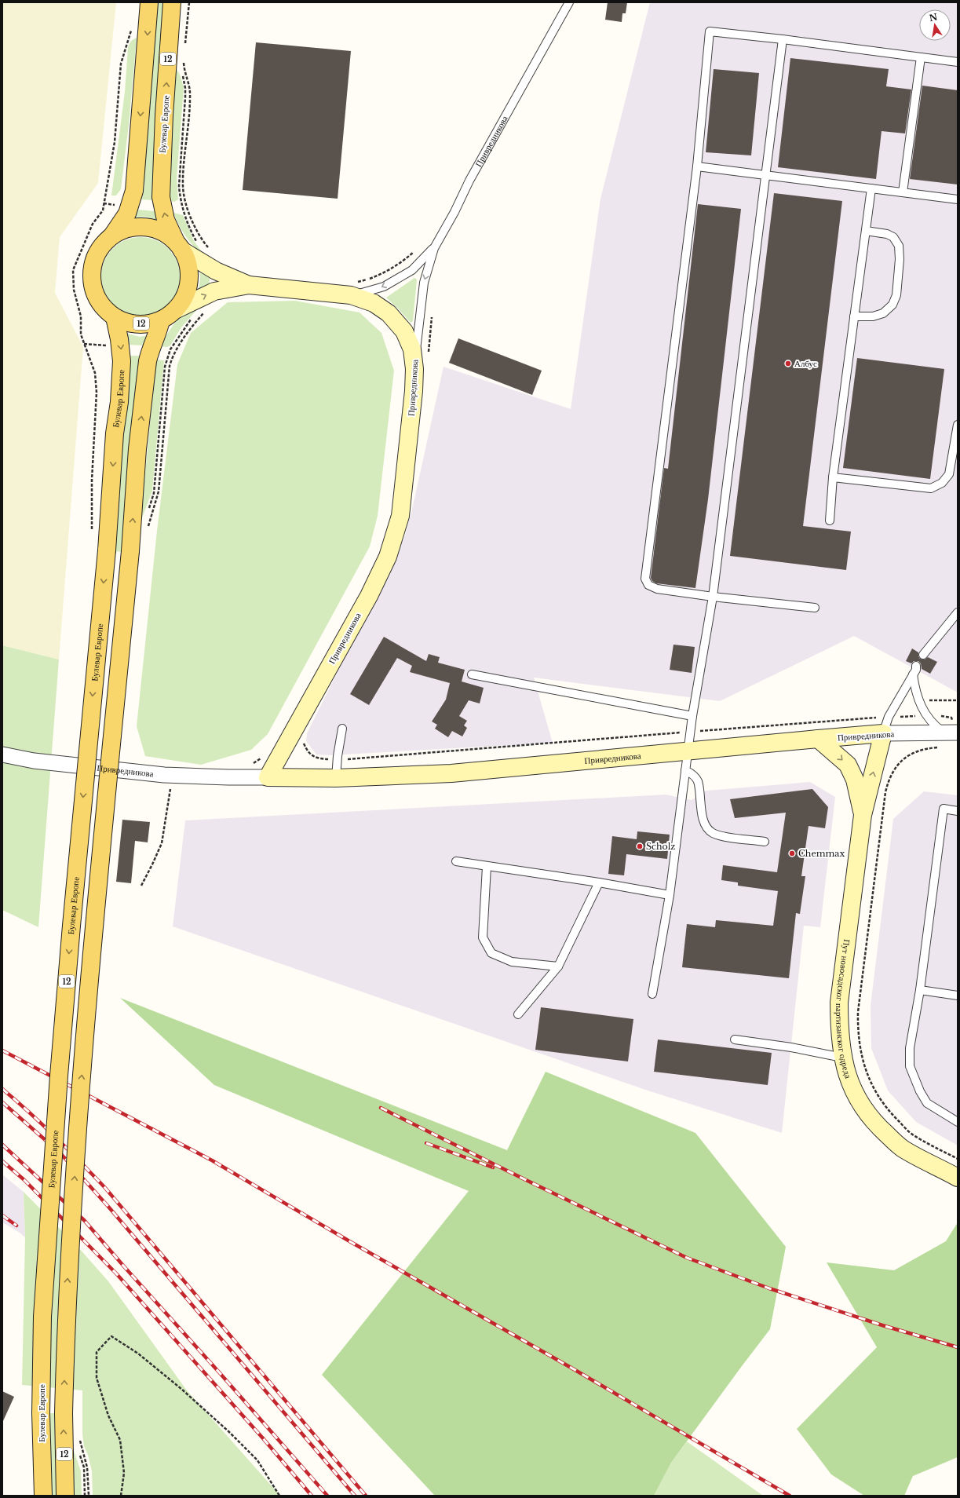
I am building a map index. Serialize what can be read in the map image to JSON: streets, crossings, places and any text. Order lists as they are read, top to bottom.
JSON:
{
  "streets": {
    "main road": ["12", "Булевар Европе"],
    "street": ["Привредникова", "Пут новосадског партизанског одреда"]
  },
  "crossings": [
    ["12", "Булевар Европе"],
    ["Привредникова", "Пут новосадског партизанског одреда"]
  ],
  "places": ["Албус", "Scholz", "Chemmax"],
  "north": "top"
}
